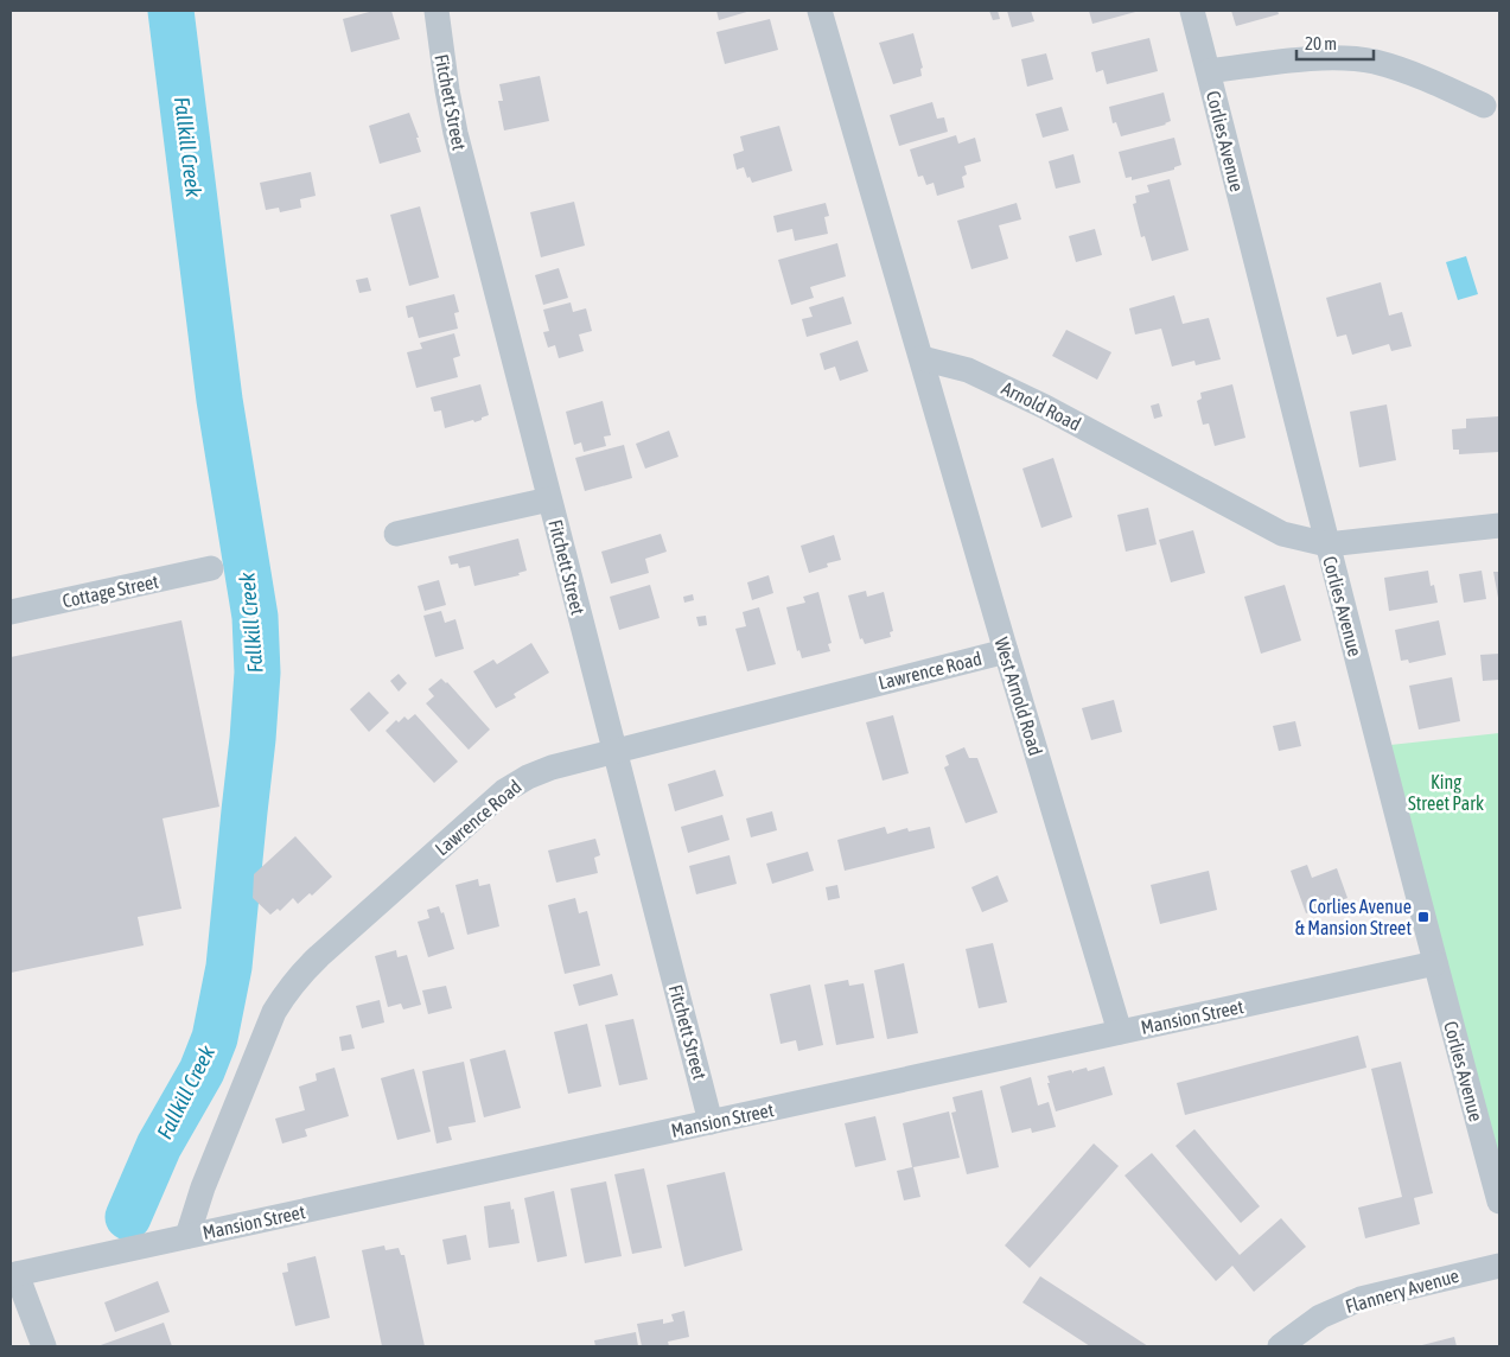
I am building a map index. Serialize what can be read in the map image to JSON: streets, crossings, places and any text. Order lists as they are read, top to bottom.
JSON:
{
  "streets": {
    "street": [
      "Fitchett Street",
      "Corlies Avenue",
      "Arnold Road",
      "Cottage Street",
      "Lawrence Road",
      "West Arnold Road",
      "Mansion Street",
      "Flannery Avenue"
    ]
  },
  "crossings": [
    ["Fitchett Street", "Lawrence Road"],
    ["Fitchett Street", "Mansion Street"],
    ["Corlies Avenue", "Arnold Road"],
    ["Corlies Avenue", "Mansion Street"],
    ["Arnold Road", "West Arnold Road"],
    ["Lawrence Road", "West Arnold Road"],
    ["Lawrence Road", "Mansion Street"],
    ["West Arnold Road", "Mansion Street"]
  ],
  "water": ["Fallkill Creek"],
  "parks": ["King Street Park"],
  "places": {
    "transit": ["Corlies Avenue & Mansion Street"]
  },
  "scale_bar": "20 m"
}
